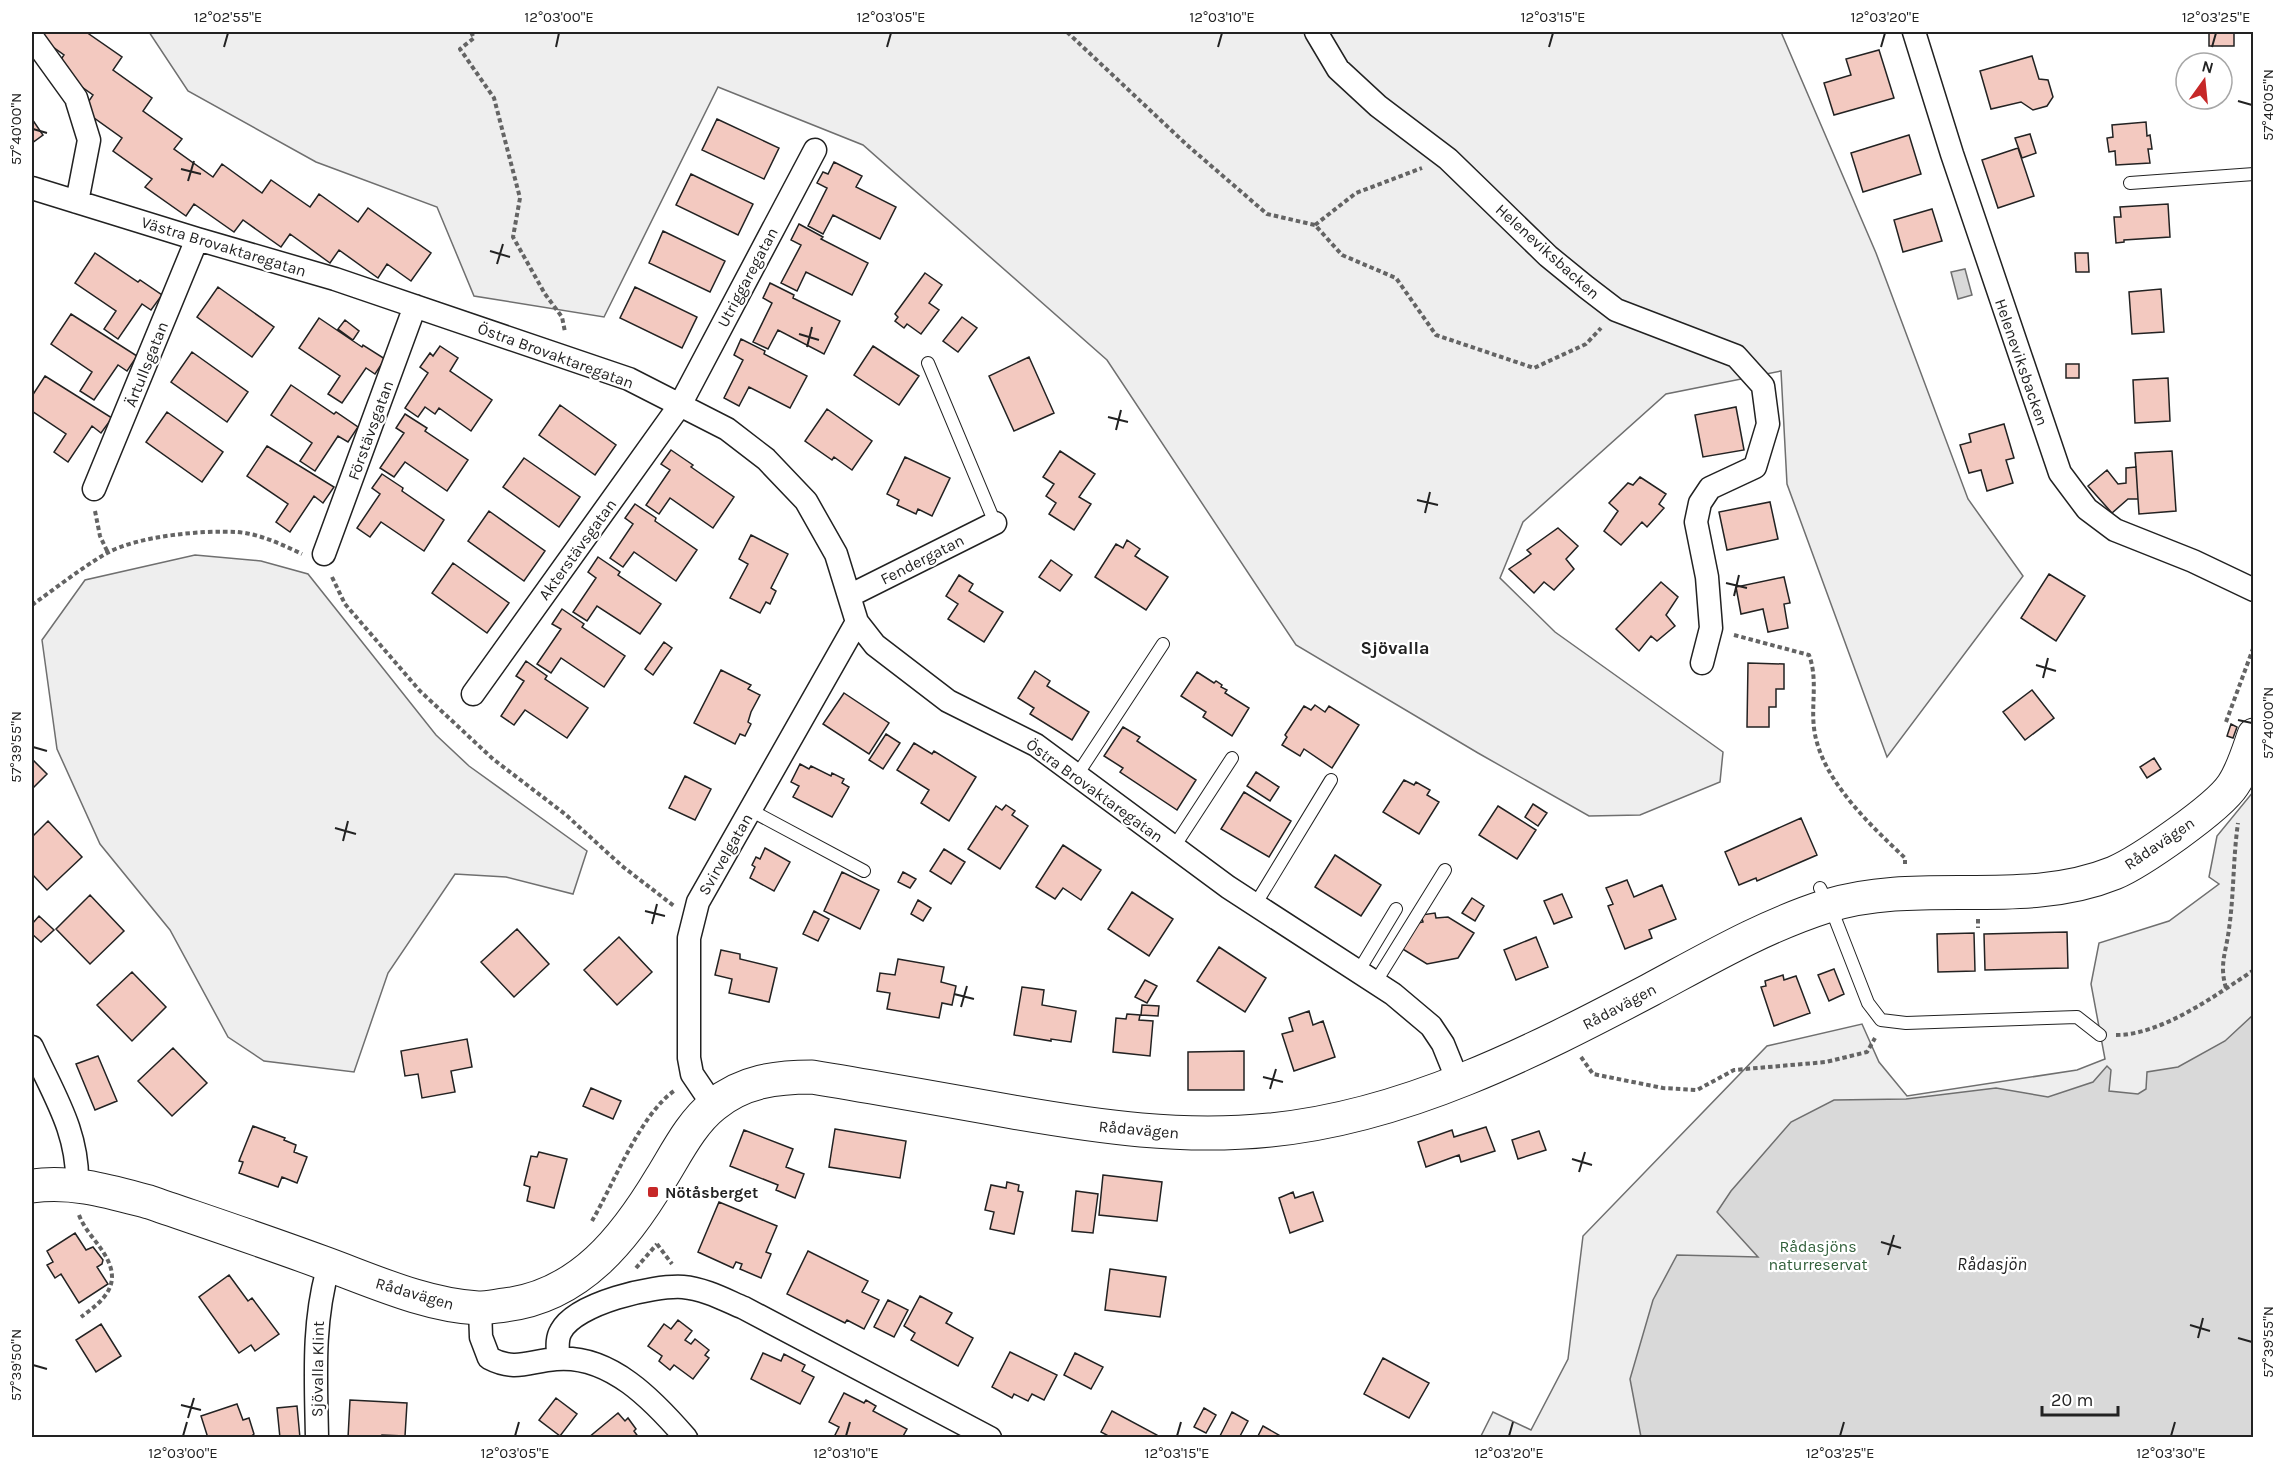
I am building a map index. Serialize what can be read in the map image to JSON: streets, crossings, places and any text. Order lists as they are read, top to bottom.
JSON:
{
  "streets": {
    "street": [
      "Västra Brovaktaregatan",
      "Heleneviksbacken",
      "Utriggaregatan",
      "Östra Brovaktaregatan",
      "Ärtullsgatan",
      "Förstävsgatan",
      "Akterstävsgatan",
      "Fendergatan",
      "Rådavägen",
      "Svirvelgatan",
      "Sjövalla Klint"
    ]
  },
  "crossings": [
    ["Västra Brovaktaregatan", "Östra Brovaktaregatan"],
    ["Västra Brovaktaregatan", "Ärtullsgatan"],
    ["Västra Brovaktaregatan", "Förstävsgatan"],
    ["Utriggaregatan", "Östra Brovaktaregatan"],
    ["Utriggaregatan", "Akterstävsgatan"],
    ["Östra Brovaktaregatan", "Förstävsgatan"],
    ["Östra Brovaktaregatan", "Akterstävsgatan"],
    ["Östra Brovaktaregatan", "Fendergatan"],
    ["Östra Brovaktaregatan", "Rådavägen"],
    ["Östra Brovaktaregatan", "Svirvelgatan"],
    ["Rådavägen", "Svirvelgatan"],
    ["Rådavägen", "Sjövalla Klint"]
  ],
  "districts": ["Sjövalla"],
  "water": ["Rådasjön"],
  "parks": ["Rådasjöns naturreservat"],
  "places": {
    "transit": ["Nötåsberget"]
  },
  "scale_bar": "20 m",
  "north": "top",
  "coordinates": [
    "12°02'55\"E",
    "12°03'00\"E",
    "12°03'05\"E",
    "12°03'10\"E",
    "12°03'15\"E",
    "12°03'20\"E",
    "12°03'25\"E",
    "57°40'05\"N",
    "57°40'00\"N",
    "57°39'55\"N",
    "57°39'50\"N",
    "12°03'30\"E"
  ]
}
